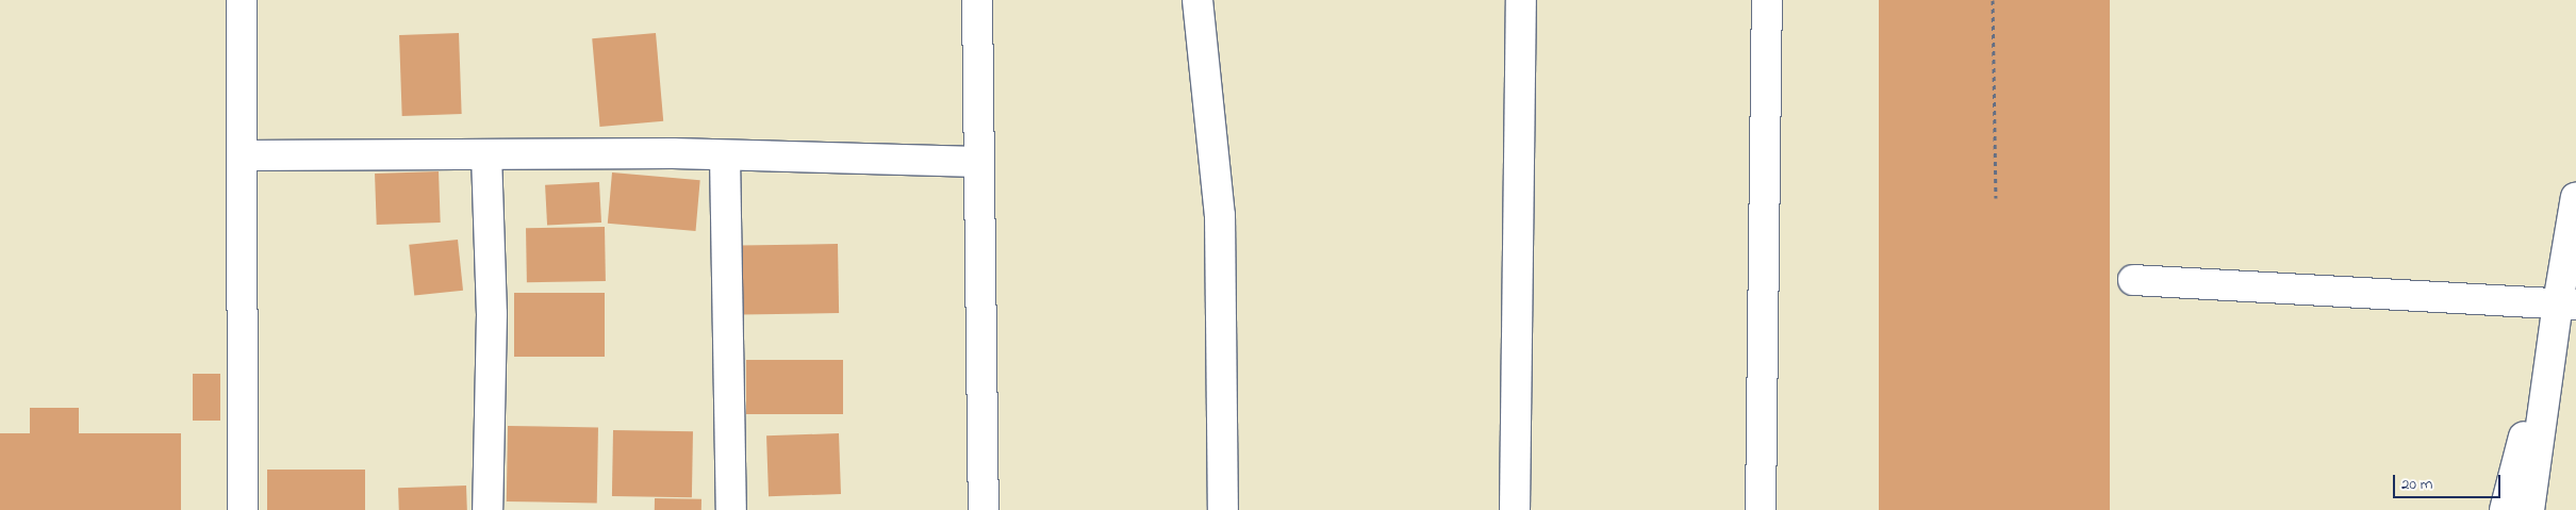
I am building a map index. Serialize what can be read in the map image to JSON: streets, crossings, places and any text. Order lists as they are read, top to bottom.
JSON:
{
  "scale_bar": "20 m"
}
